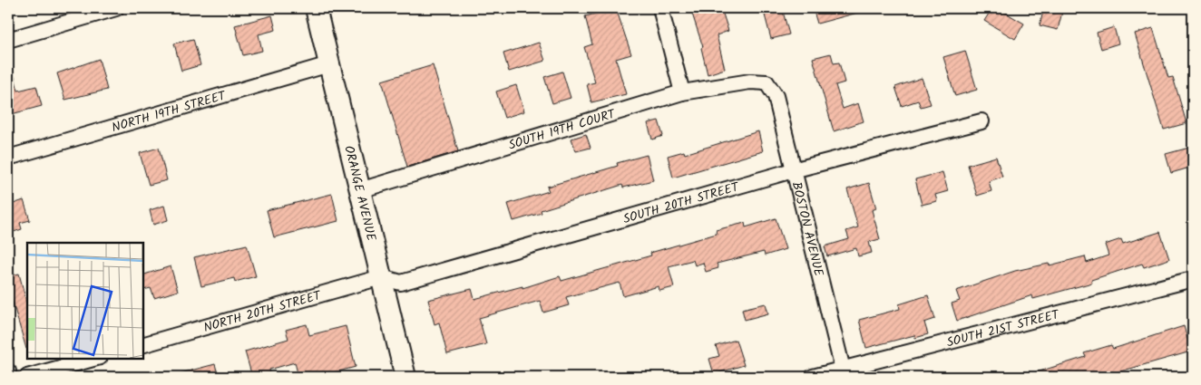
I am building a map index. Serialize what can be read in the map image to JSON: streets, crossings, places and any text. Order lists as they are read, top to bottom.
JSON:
{
  "streets": {
    "main road": ["ORANGE AVENUE"],
    "street": [
      "NORTH 19TH STREET",
      "SOUTH 19TH COURT",
      "SOUTH 20TH STREET",
      "BOSTON AVENUE",
      "NORTH 20TH STREET",
      "SOUTH 21ST STREET"
    ]
  },
  "crossings": [
    ["NORTH 19TH STREET", "ORANGE AVENUE"],
    ["SOUTH 19TH COURT", "ORANGE AVENUE"],
    ["SOUTH 19TH COURT", "BOSTON AVENUE"],
    ["ORANGE AVENUE", "SOUTH 20TH STREET"],
    ["ORANGE AVENUE", "NORTH 20TH STREET"],
    ["SOUTH 20TH STREET", "BOSTON AVENUE"],
    ["SOUTH 20TH STREET", "NORTH 20TH STREET"],
    ["BOSTON AVENUE", "SOUTH 21ST STREET"]
  ]
}
